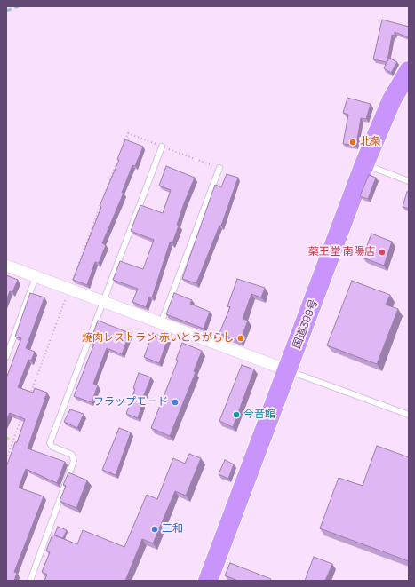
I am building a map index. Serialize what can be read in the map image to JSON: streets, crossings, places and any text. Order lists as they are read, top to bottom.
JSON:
{
  "streets": {
    "highway": ["国道399号"]
  },
  "places": [
    "北条",
    "薬王堂 南陽店",
    "焼肉レストラン 赤いとうがらし",
    "フラップモード",
    "今昔館",
    "三和"
  ]
}
